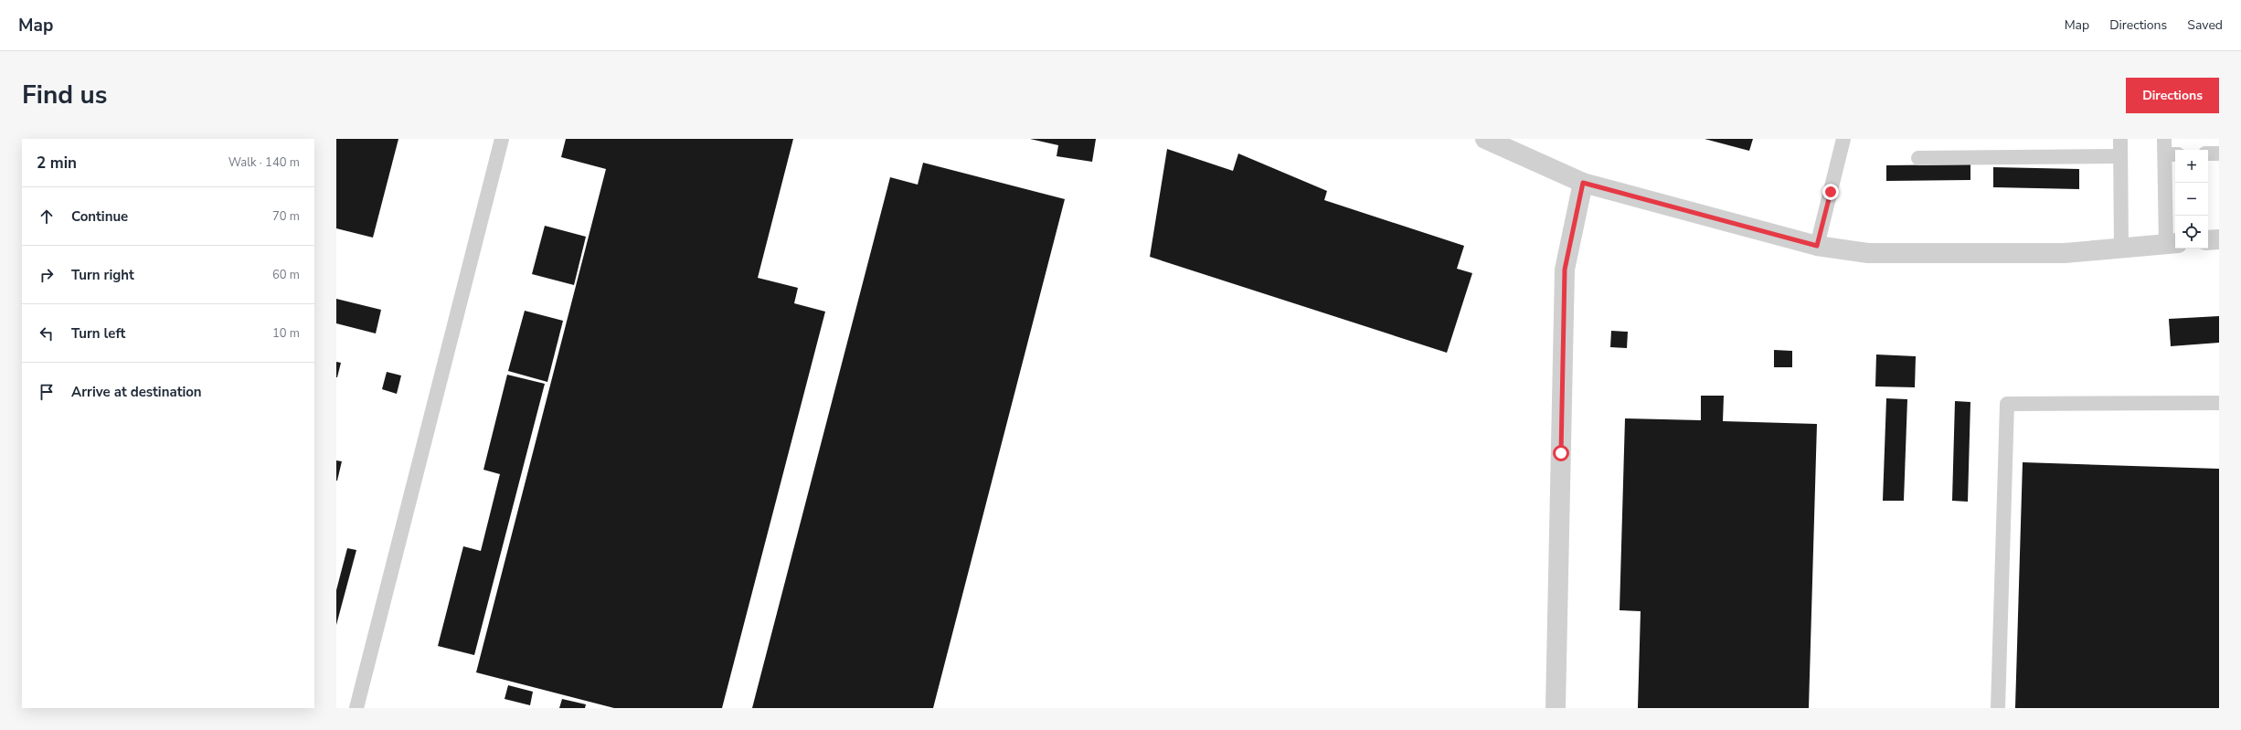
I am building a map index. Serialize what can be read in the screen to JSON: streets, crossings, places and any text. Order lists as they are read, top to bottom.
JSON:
{
  "page": {
    "header": "Map",
    "nav": ["Map", "Directions", "Saved"],
    "title": "Find us",
    "buttons": "Directions",
    "heading": ["2 min", "Walk · 140 m"],
    "map_buttons": ["+", "−"],
    "list": [
      ["Continue", "70 m"],
      ["Turn right", "60 m"],
      ["Turn left", "10 m"],
      "Arrive at destination"
    ]
  }
}
